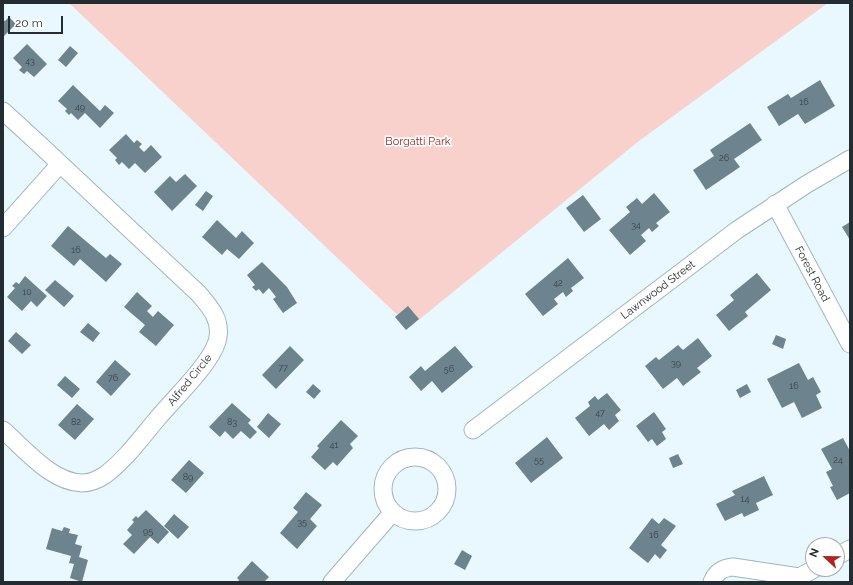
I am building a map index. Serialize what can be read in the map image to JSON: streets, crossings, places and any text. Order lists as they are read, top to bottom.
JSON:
{
  "streets": {
    "street": ["Forest Road", "Lawnwood Street", "Alfred Circle"]
  },
  "crossings": [
    ["Forest Road", "Lawnwood Street"]
  ],
  "parks": ["Borgatti Park"],
  "house_numbers": [
    "43",
    "16",
    "49",
    "26",
    "34",
    "16",
    "42",
    "10",
    "39",
    "77",
    "56",
    "76",
    "16",
    "47",
    "82",
    "83",
    "41",
    "55",
    "24",
    "89",
    "14",
    "35",
    "95",
    "16"
  ],
  "scale_bar": "20 m",
  "north": "left"
}
